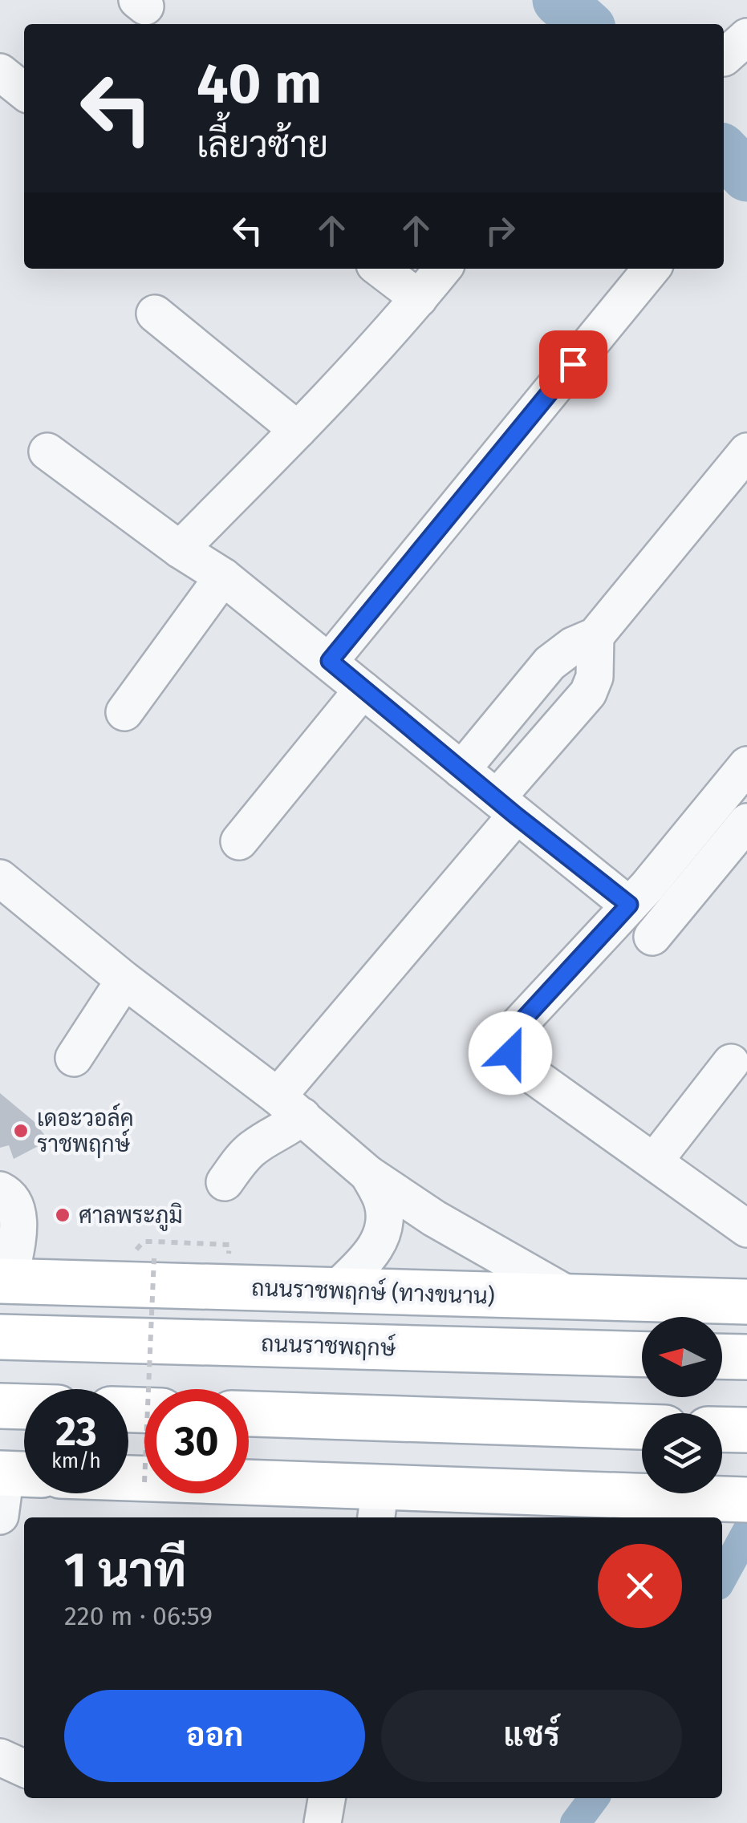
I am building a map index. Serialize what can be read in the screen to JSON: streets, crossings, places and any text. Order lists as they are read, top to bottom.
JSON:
{
  "streets": {
    "main road": ["ถนนราชพฤกษ์ (ทางขนาน)", "ถนนราชพฤกษ์"]
  },
  "places": ["เดอะวอล์ค ราชพฤกษ์", "ศาลพระภูมิ"],
  "north": "left",
  "page": {
    "turn": ["40 m", "เลี้ยวซ้าย"],
    "speed": "23 km/h",
    "limit": "30",
    "heading": ["1 นาที", "220 m · 06:59"],
    "buttons": ["ออก", "แชร์"]
  }
}
